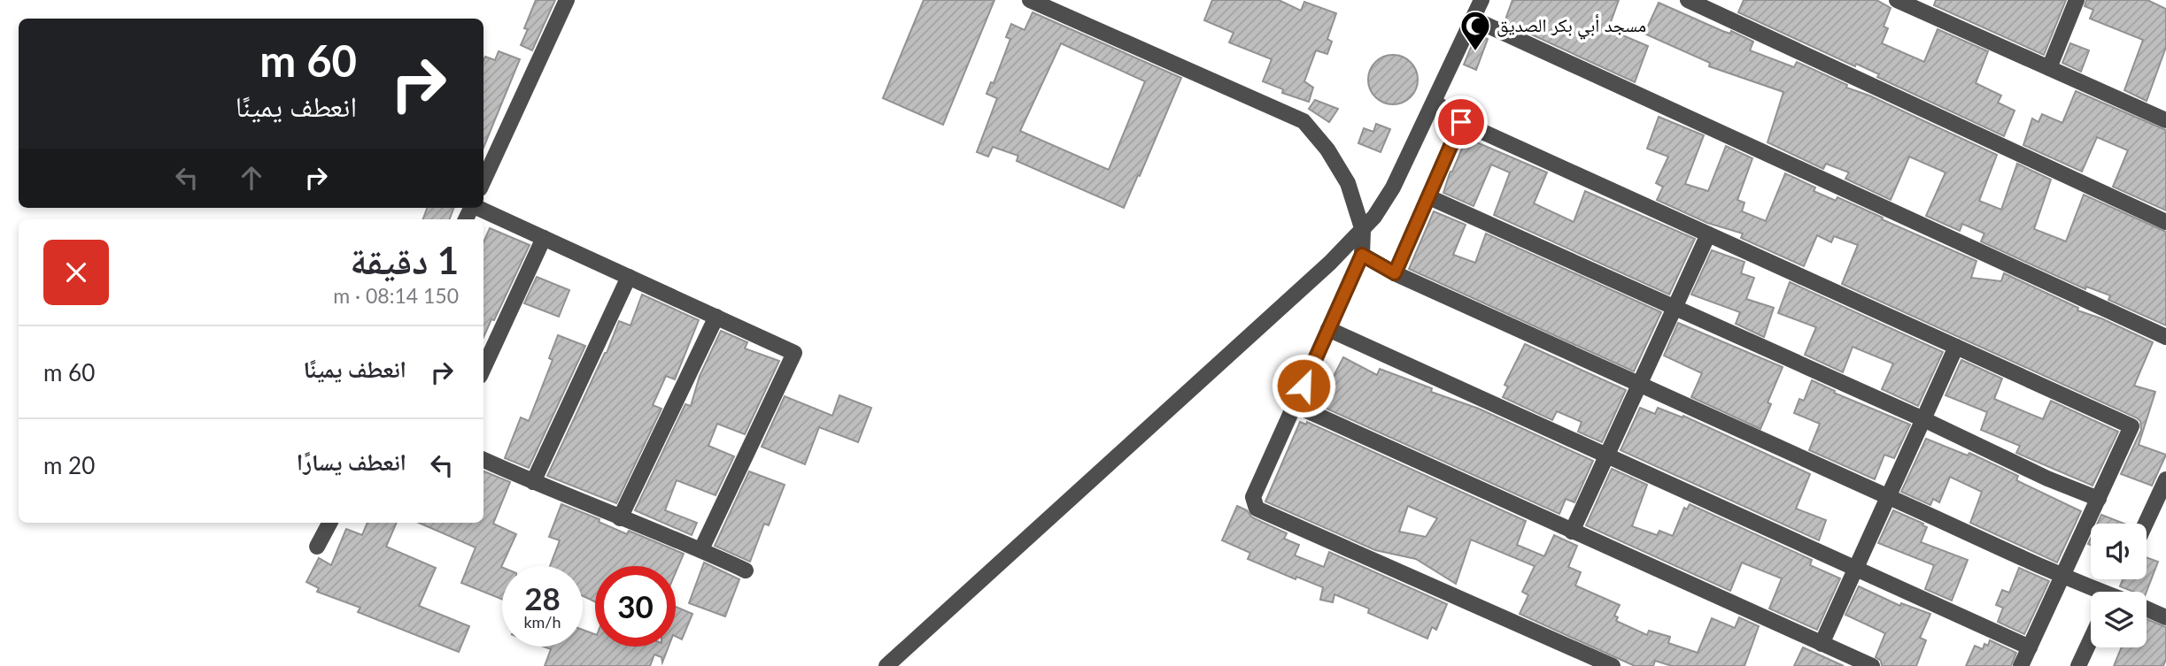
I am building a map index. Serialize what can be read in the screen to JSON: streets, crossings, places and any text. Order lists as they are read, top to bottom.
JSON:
{
  "places": {
    "mosque": ["مسجد أبي بكر الصديق"]
  },
  "page": {
    "turn": ["60 m", "انعطف يمينًا"],
    "heading": ["1 دقيقة", "150 m · 08:14"],
    "list": [
      {
        "name": "انعطف يمينًا",
        "value": "60 m"
      },
      {
        "name": "انعطف يسارًا",
        "value": "20 m"
      }
    ],
    "speed": "28 km/h",
    "limit": "30"
  }
}
